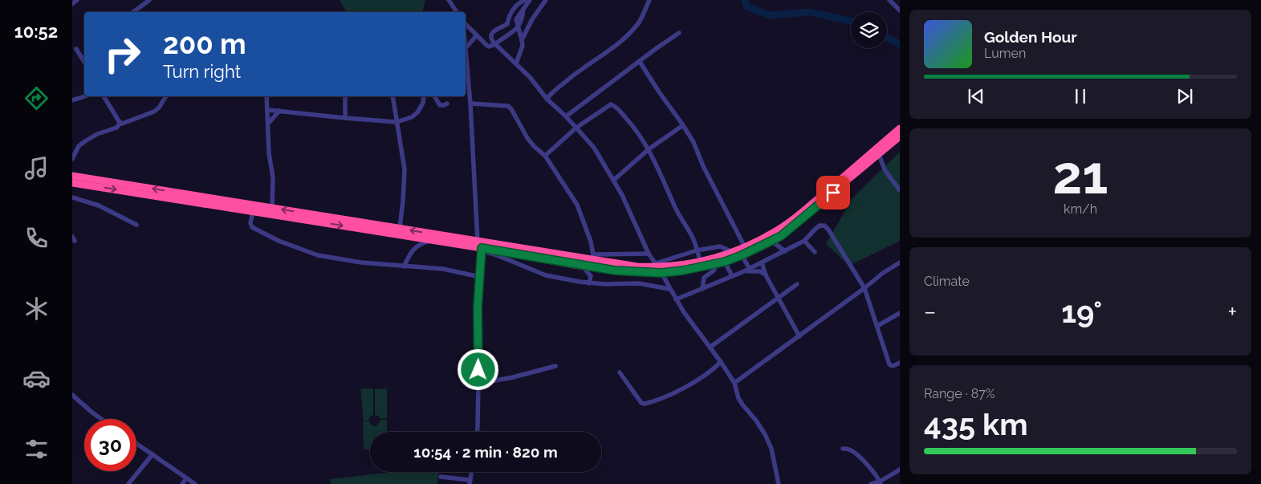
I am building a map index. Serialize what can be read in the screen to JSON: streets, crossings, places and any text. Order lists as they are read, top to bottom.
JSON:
{
  "page": {
    "tabs": "10:52",
    "turn": ["200 m", "Turn right"],
    "song": ["Golden Hour", "Lumen"],
    "tile": [
      ["21", "km/h"],
      "Climate",
      ["Range · 87%", "435 km"]
    ],
    "heat": ["−", "19°", "+"],
    "limit": "30",
    "trip": "10:54 · 2 min · 820 m"
  }
}
